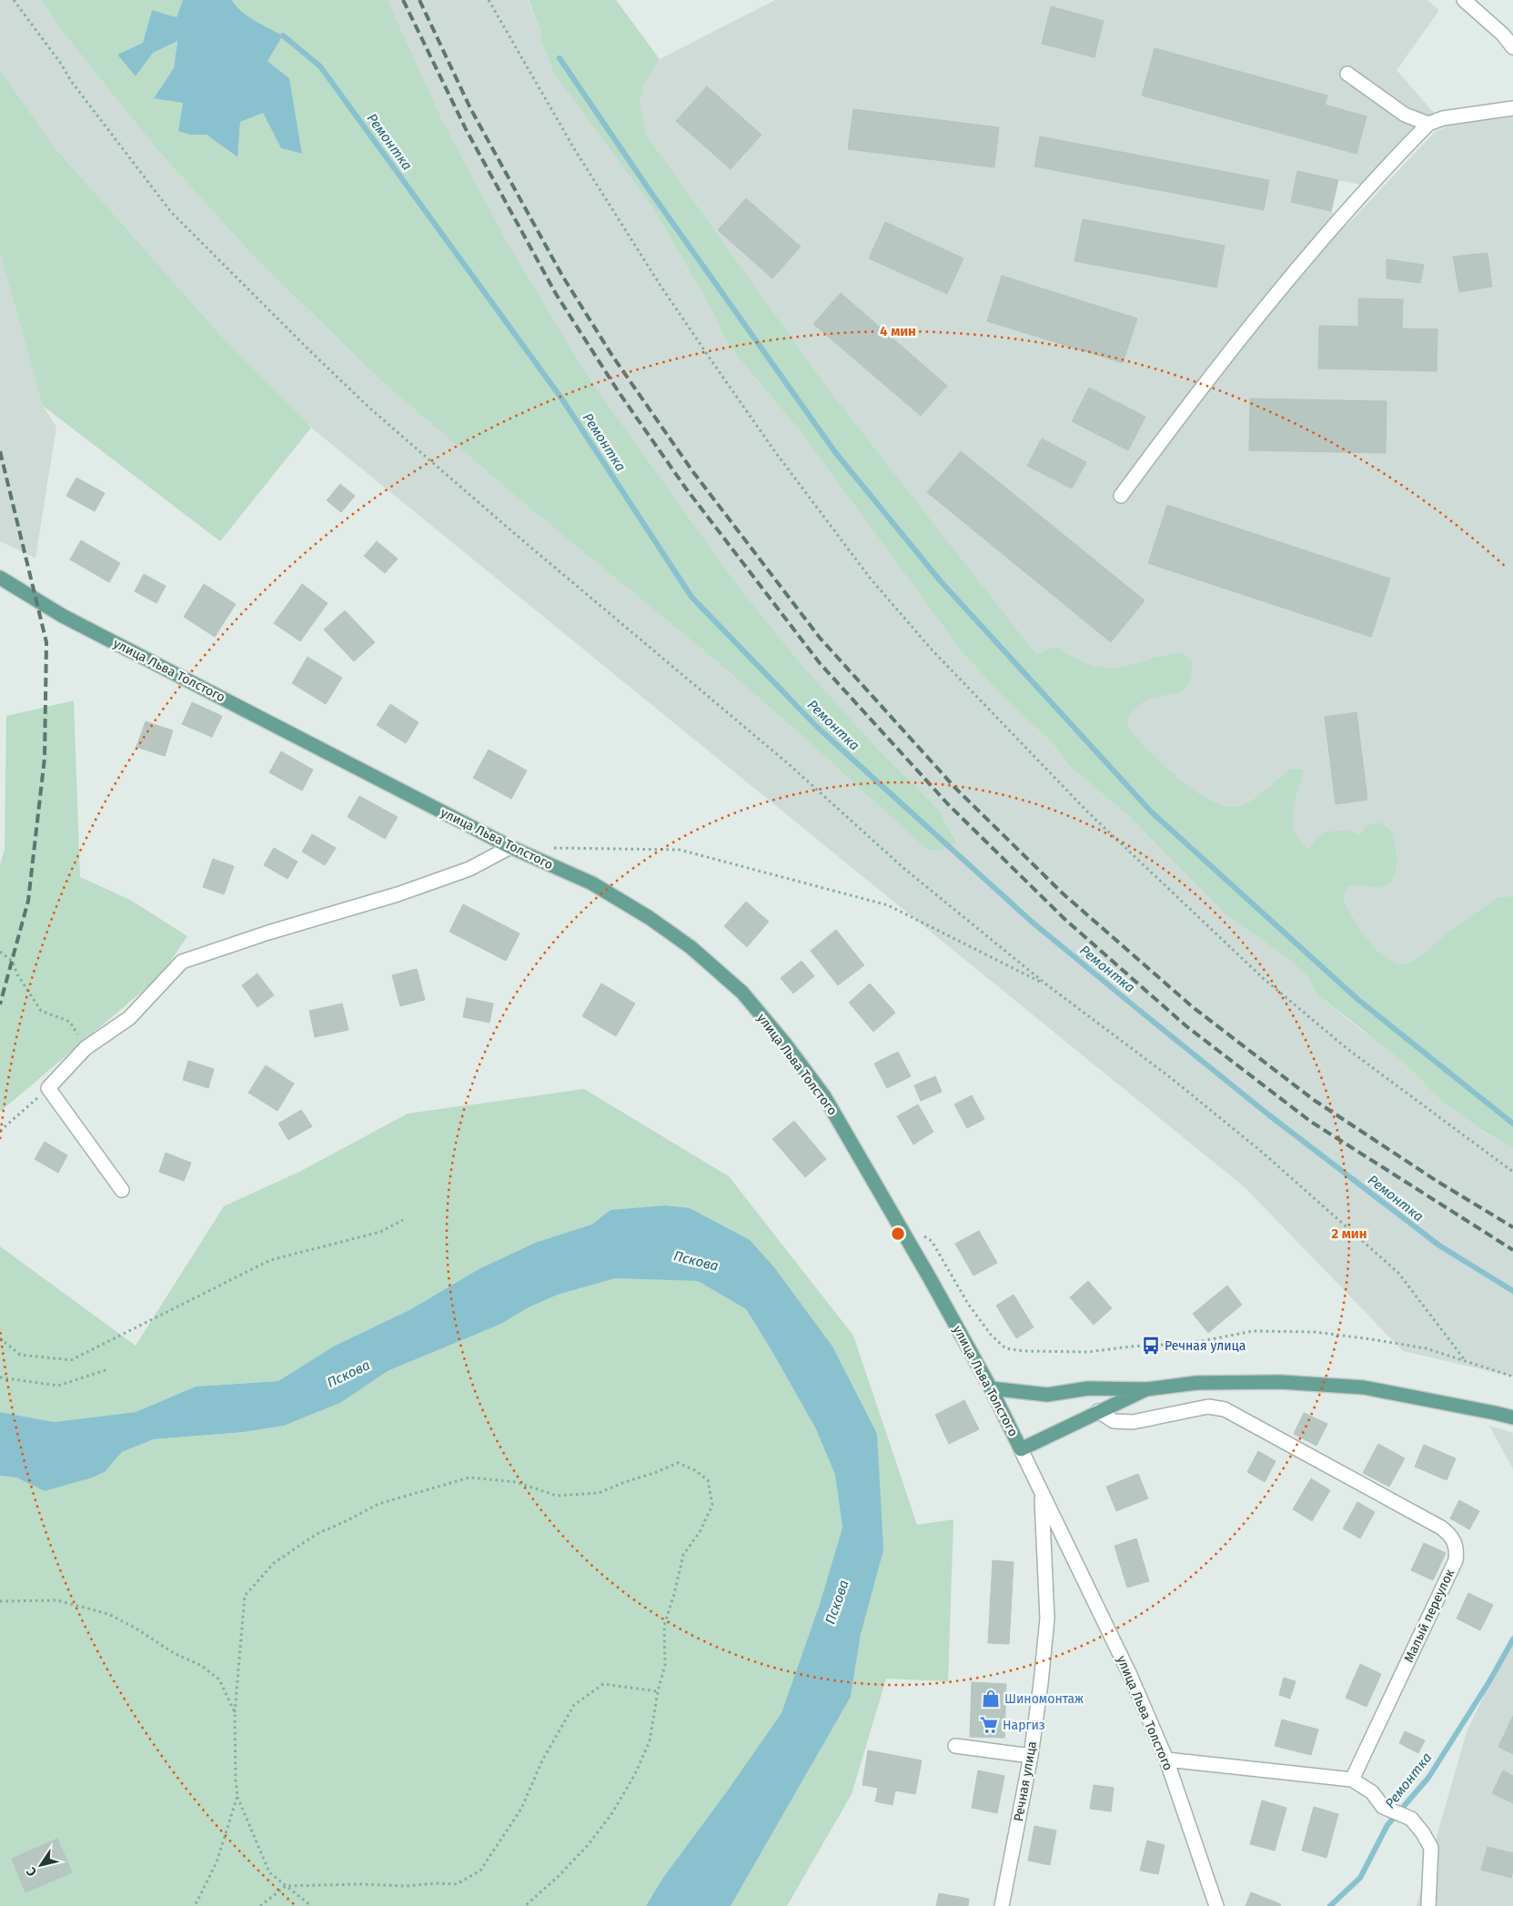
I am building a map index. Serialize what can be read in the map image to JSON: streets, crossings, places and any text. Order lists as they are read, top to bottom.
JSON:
{
  "streets": {
    "main road": ["улица Льва Толстого"],
    "street": ["Малый переулок", "Речная улица"]
  },
  "crossings": [
    ["улица Льва Толстого", "Речная улица"]
  ],
  "water": ["Ремонтка", "Пскова"],
  "places": {
    "bus stop": ["Речная улица"],
    "shop": ["Шиномонтаж"],
    "supermarket": ["Наргиз"]
  },
  "north": "bottom left",
  "rings": ["4 мин", "2 мин"]
}
